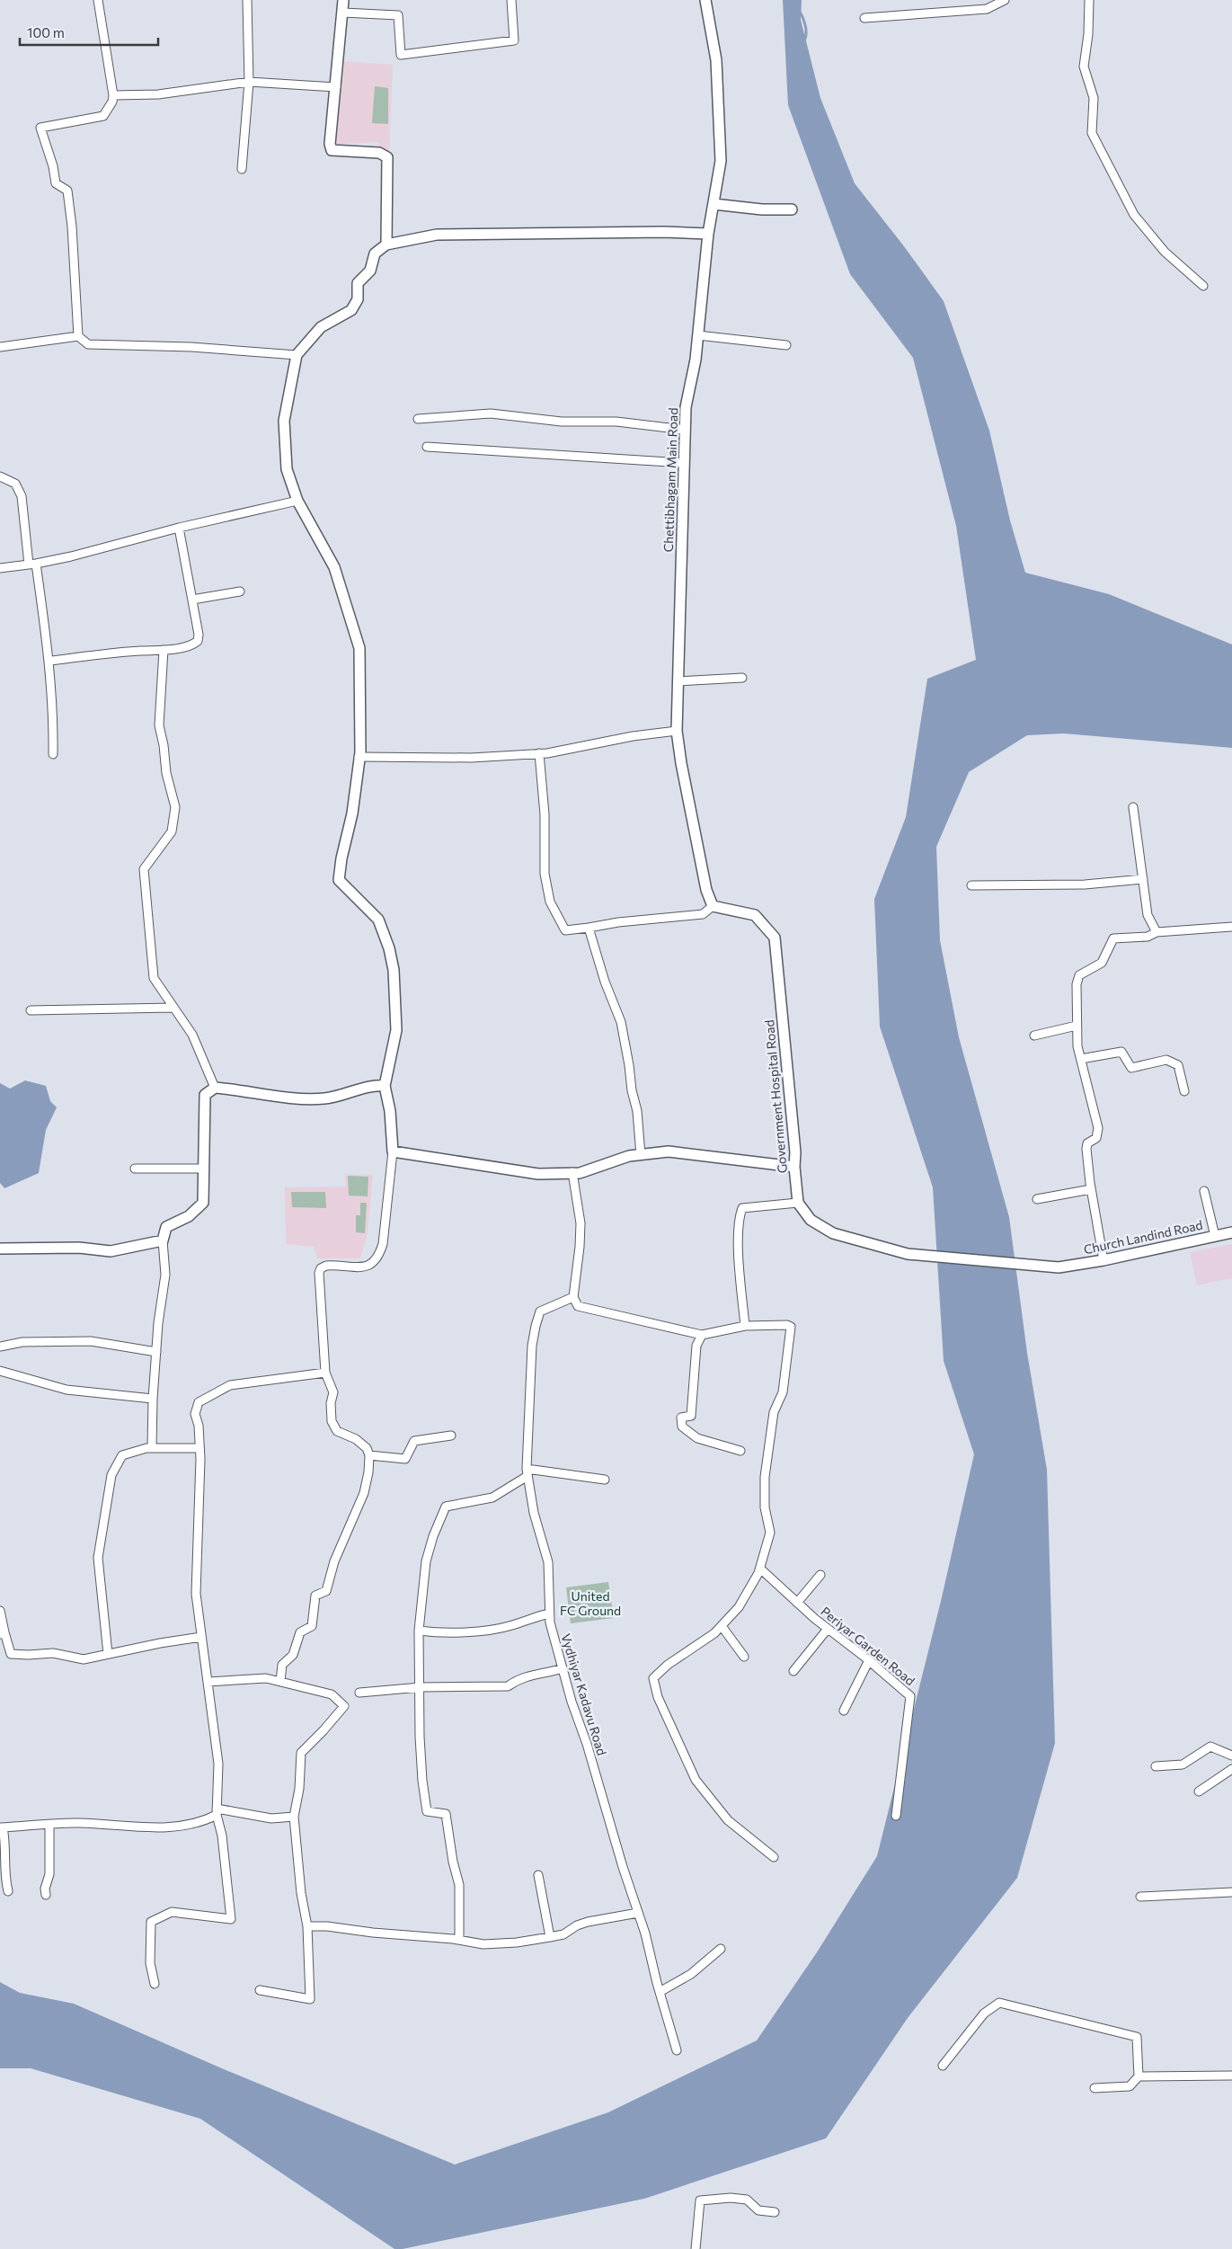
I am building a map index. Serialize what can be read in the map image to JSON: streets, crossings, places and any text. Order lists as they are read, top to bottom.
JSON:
{
  "streets": {
    "street": [
      "Chettibhagam Main Road",
      "Government Hospital Road",
      "Church Landind Road",
      "Periyar Garden Road",
      "Vydhiyar Kadavu Road"
    ]
  },
  "crossings": [
    ["Chettibhagam Main Road", "Government Hospital Road"],
    ["Government Hospital Road", "Church Landind Road"]
  ],
  "parks": ["United FC Ground"],
  "scale_bar": "100 m"
}
